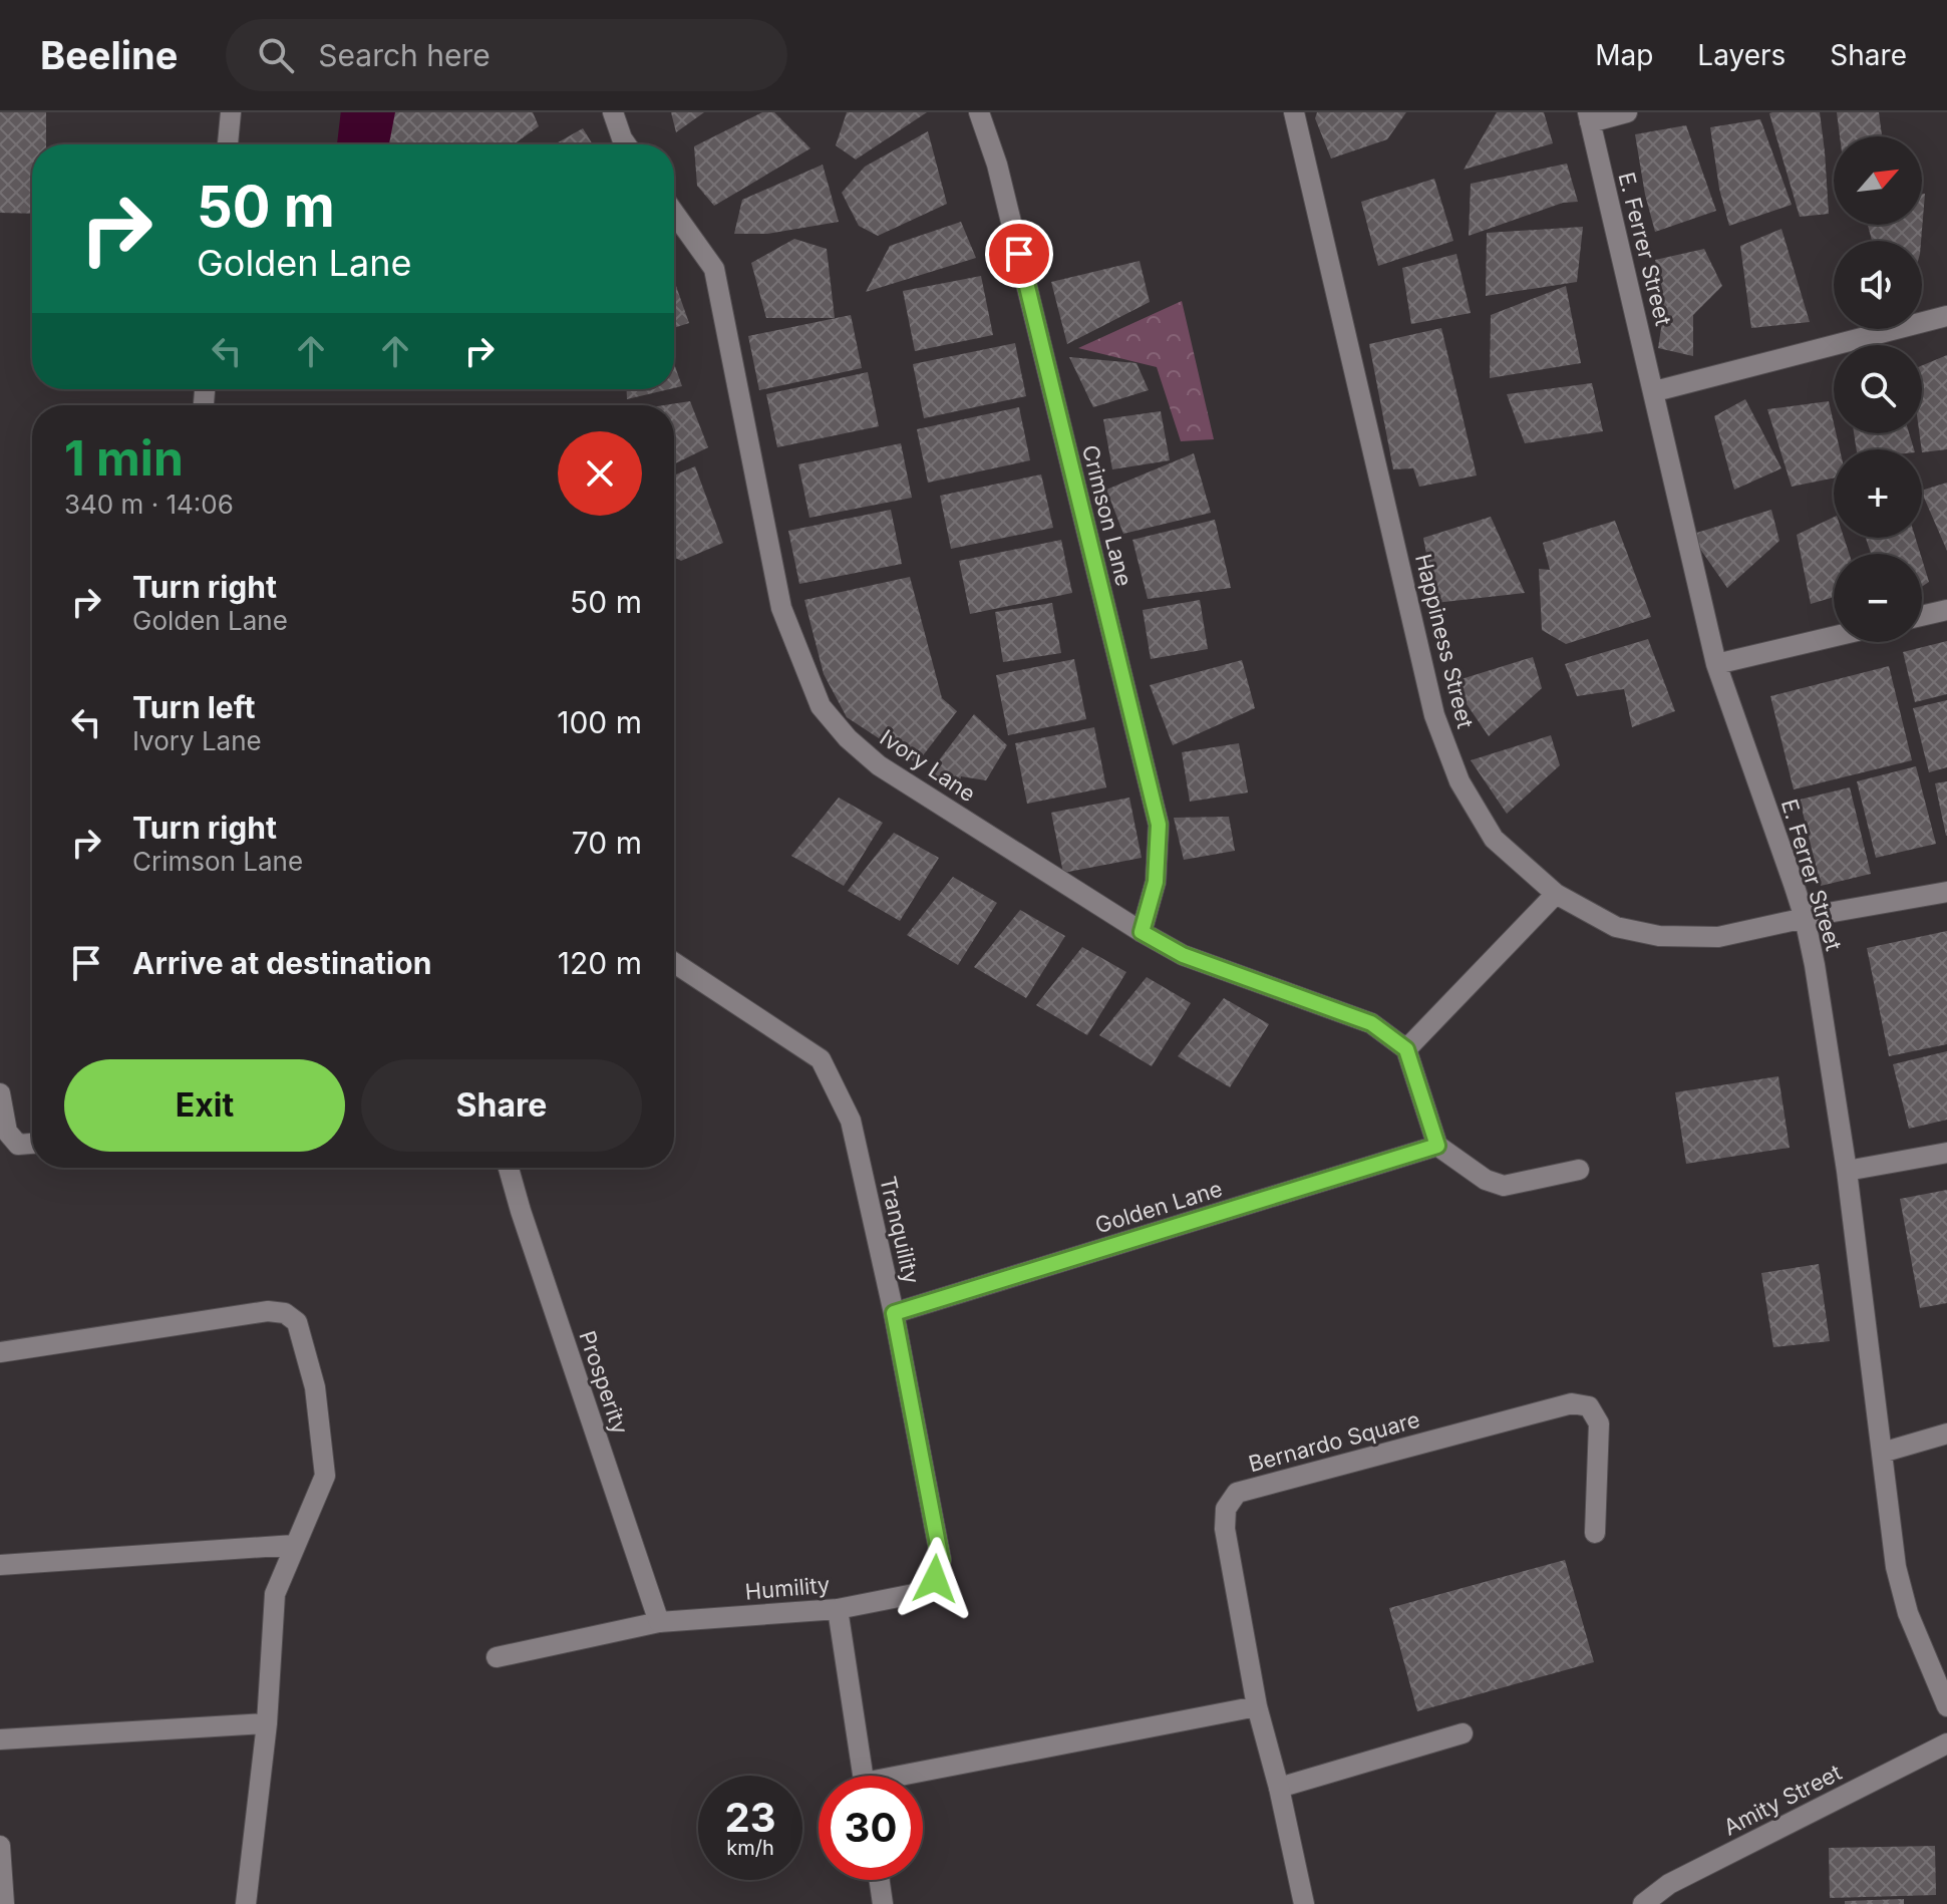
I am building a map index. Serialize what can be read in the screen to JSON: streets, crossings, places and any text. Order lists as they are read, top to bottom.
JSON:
{
  "streets": {
    "street": [
      "E. Ferrer Street",
      "Crimson Lane",
      "Happiness Street",
      "Ivory Lane",
      "Golden Lane",
      "Tranquility",
      "Prosperity",
      "Bernardo Square",
      "Humility",
      "Amity Street"
    ]
  },
  "crossings": [
    ["E. Ferrer Street", "Happiness Street"],
    ["Crimson Lane", "Ivory Lane"],
    ["Golden Lane", "Tranquility"],
    ["Tranquility", "Humility"],
    ["Prosperity", "Humility"]
  ],
  "north": "top right",
  "page": {
    "header": "Beeline",
    "search": "Search here",
    "nav": ["Map", "Layers", "Share"],
    "map_buttons": ["+", "−"],
    "turn": ["50 m", "Golden Lane"],
    "heading": ["1 min", "340 m · 14:06"],
    "list": [
      {
        "name": "Turn right",
        "note": "Golden Lane",
        "value": "50 m"
      },
      {
        "name": "Turn left",
        "note": "Ivory Lane",
        "value": "100 m"
      },
      {
        "name": "Turn right",
        "note": "Crimson Lane",
        "value": "70 m"
      },
      {
        "name": "Arrive at destination",
        "value": "120 m"
      }
    ],
    "buttons": ["Exit", "Share"],
    "speed": "23 km/h",
    "limit": "30"
  }
}
